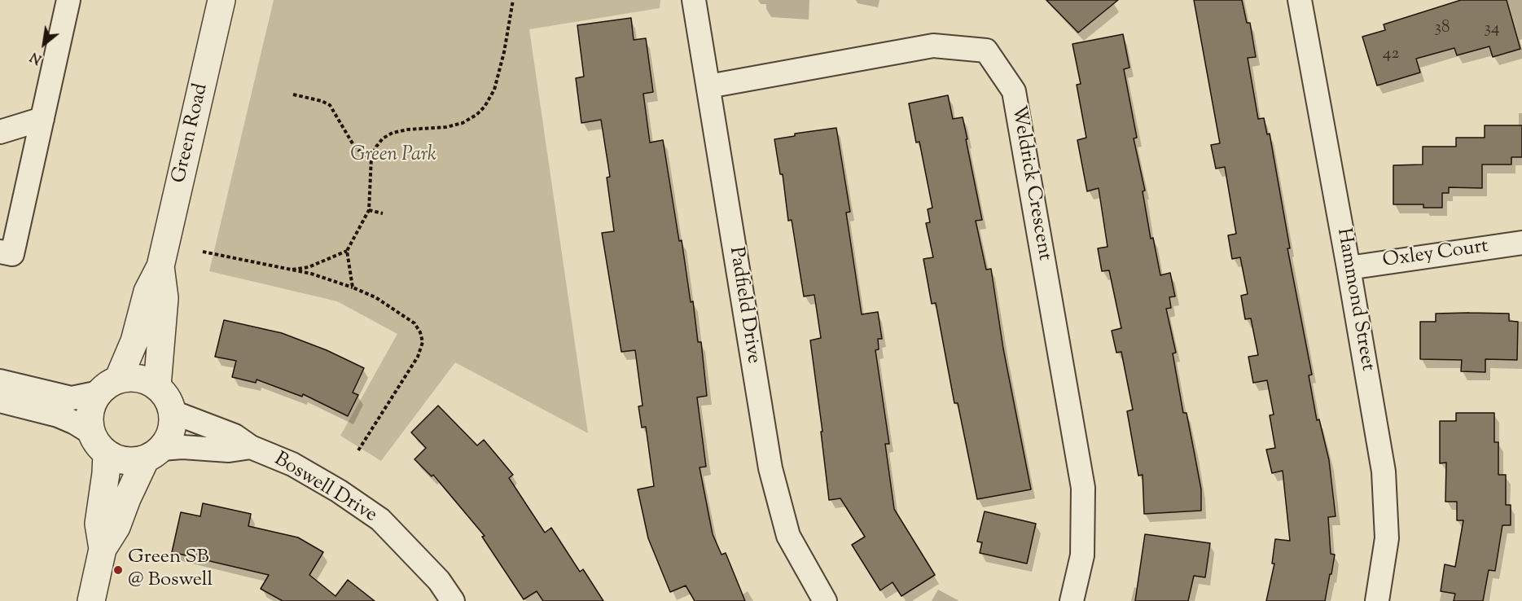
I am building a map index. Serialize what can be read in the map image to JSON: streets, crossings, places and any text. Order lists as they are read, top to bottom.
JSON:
{
  "streets": {
    "street": [
      "Green Road",
      "Weldrick Crescent",
      "Oxley Court",
      "Hammond Street",
      "Padfield Drive",
      "Boswell Drive"
    ]
  },
  "crossings": [
    ["Green Road", "Boswell Drive"],
    ["Weldrick Crescent", "Padfield Drive"],
    ["Oxley Court", "Hammond Street"]
  ],
  "parks": ["Green Park"],
  "places": ["Green SB @ Boswell"],
  "house_numbers": ["38", "34", "42"],
  "north": "bottom left"
}
